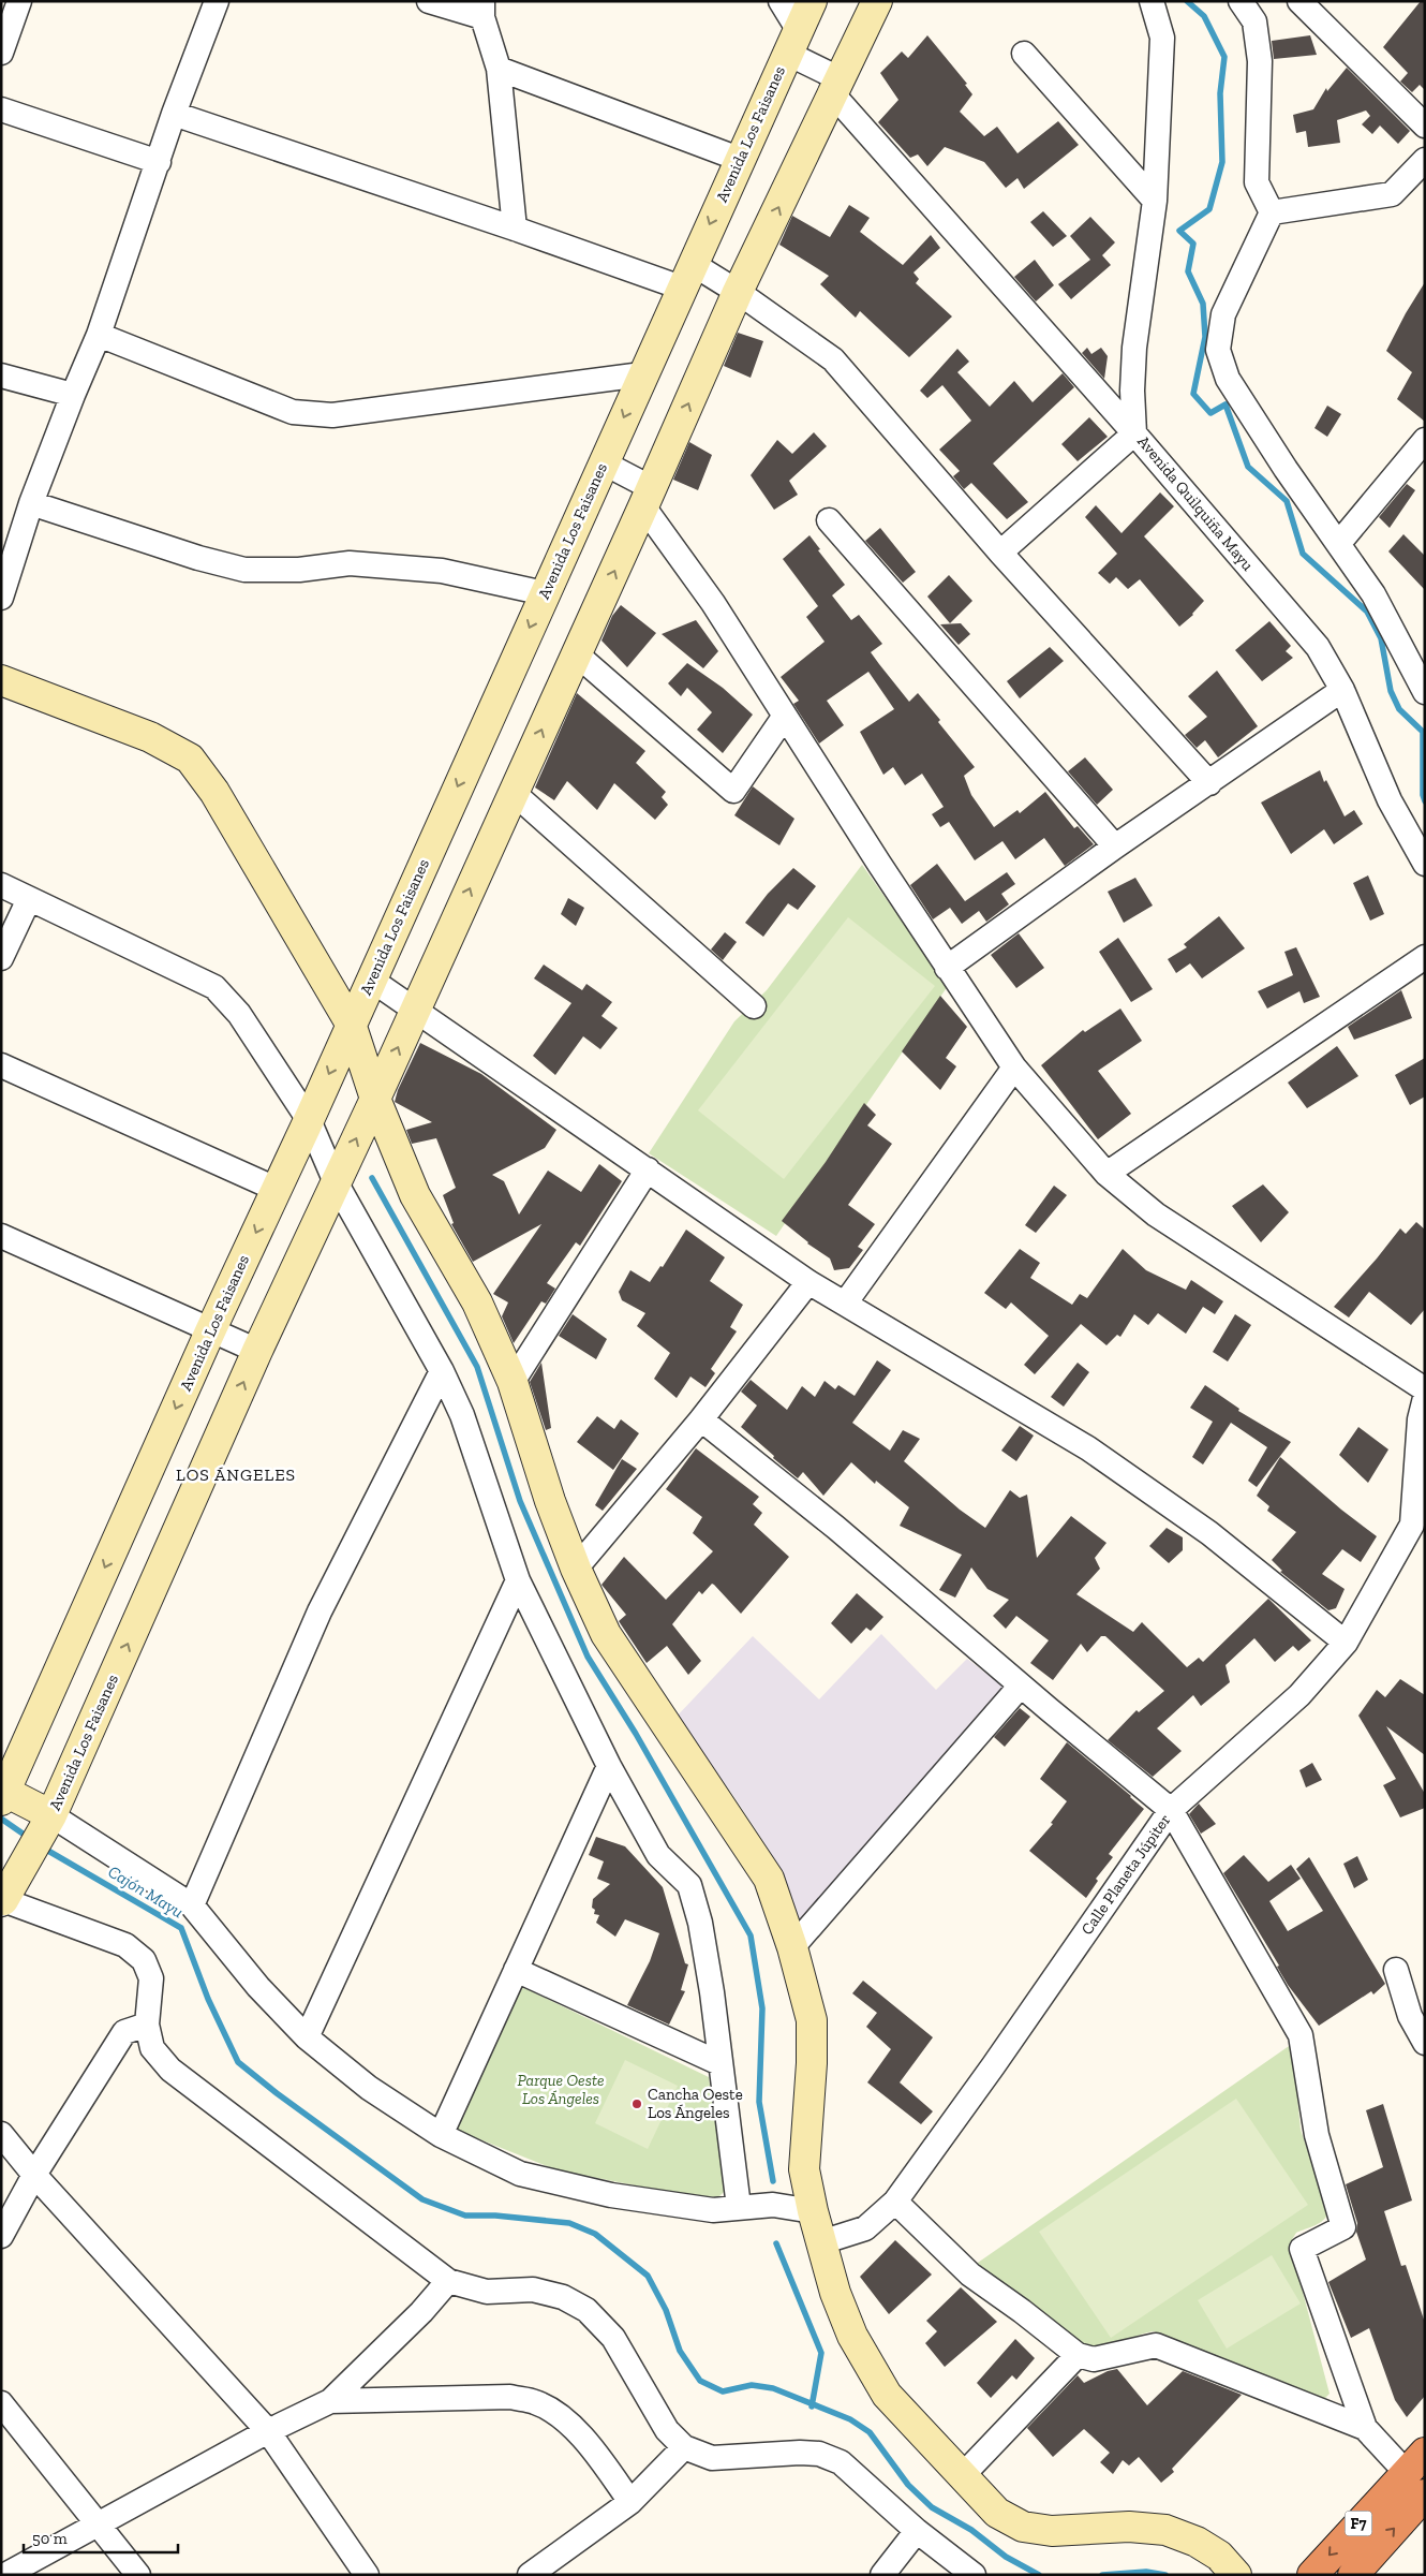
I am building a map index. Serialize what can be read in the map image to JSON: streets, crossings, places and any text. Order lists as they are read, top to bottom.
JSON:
{
  "streets": {
    "highway": ["F7"],
    "street": ["Avenida Los Faisanes", "Avenida Quilquiña Mayu", "Calle Planeta Júpiter"]
  },
  "districts": ["LOS ÁNGELES"],
  "water": ["Cajón Mayu"],
  "parks": ["Parque Oeste Los Ángeles"],
  "places": ["Cancha Oeste Los Ángeles"],
  "scale_bar": "50 m"
}
